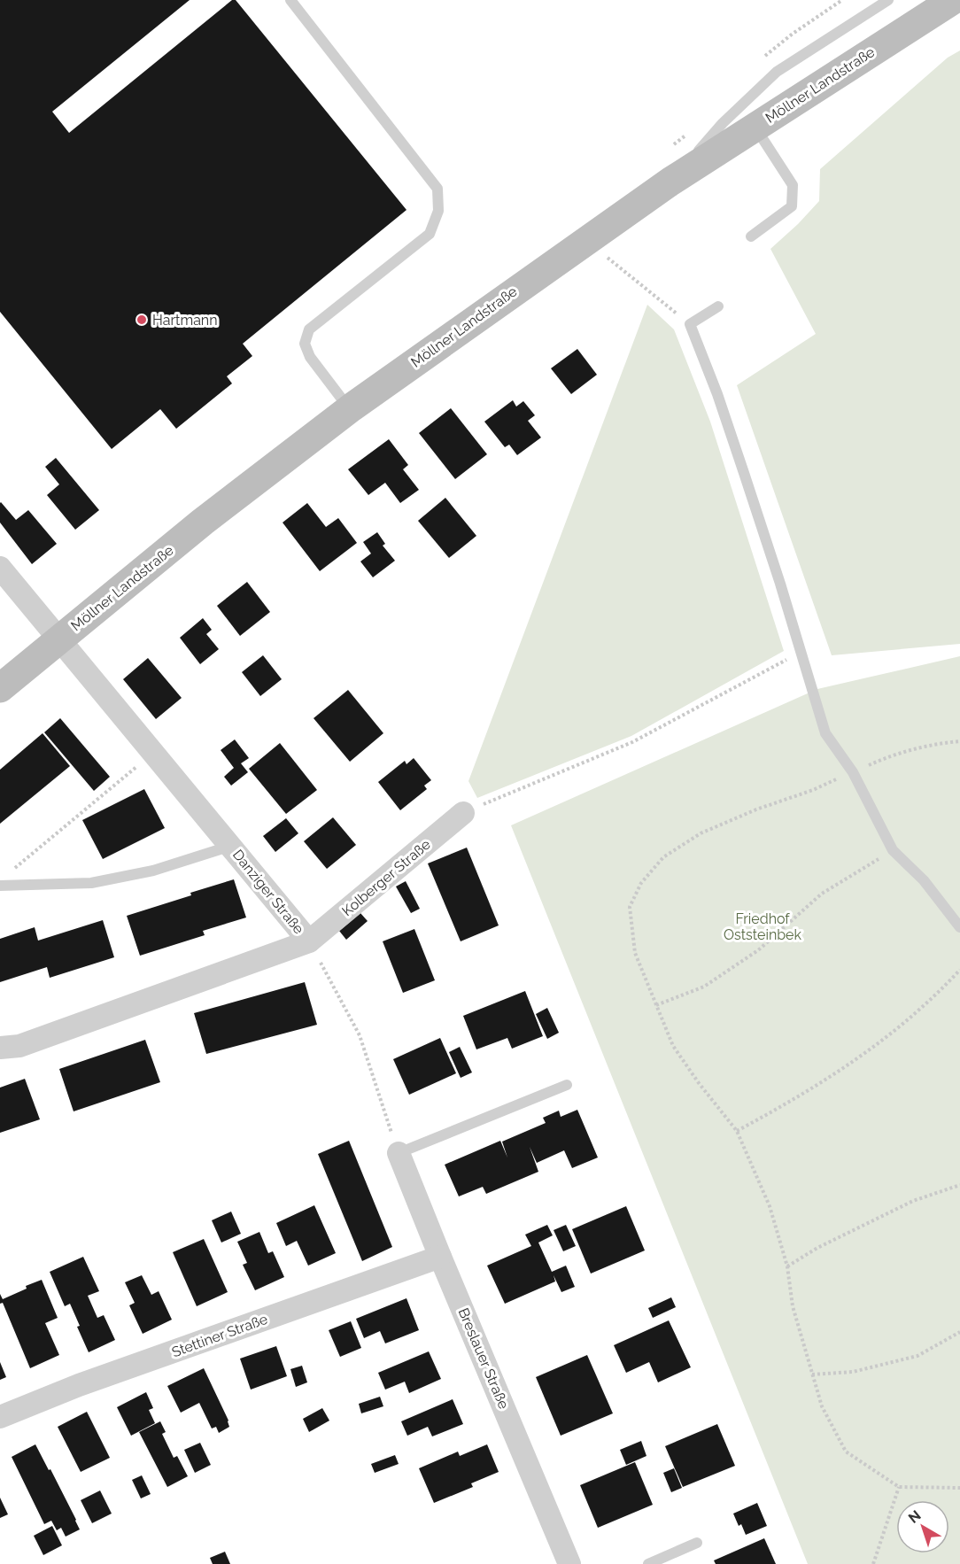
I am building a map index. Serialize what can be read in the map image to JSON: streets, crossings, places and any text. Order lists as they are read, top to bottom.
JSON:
{
  "streets": {
    "main road": ["Möllner Landstraße"],
    "street": [
      "Kolberger Straße",
      "Danziger Straße",
      "Stettiner Straße",
      "Breslauer Straße"
    ]
  },
  "crossings": [
    ["Möllner Landstraße", "Danziger Straße"],
    ["Kolberger Straße", "Danziger Straße"],
    ["Stettiner Straße", "Breslauer Straße"]
  ],
  "parks": ["Friedhof Oststeinbek"],
  "places": ["Hartmann"],
  "north": "top left"
}
